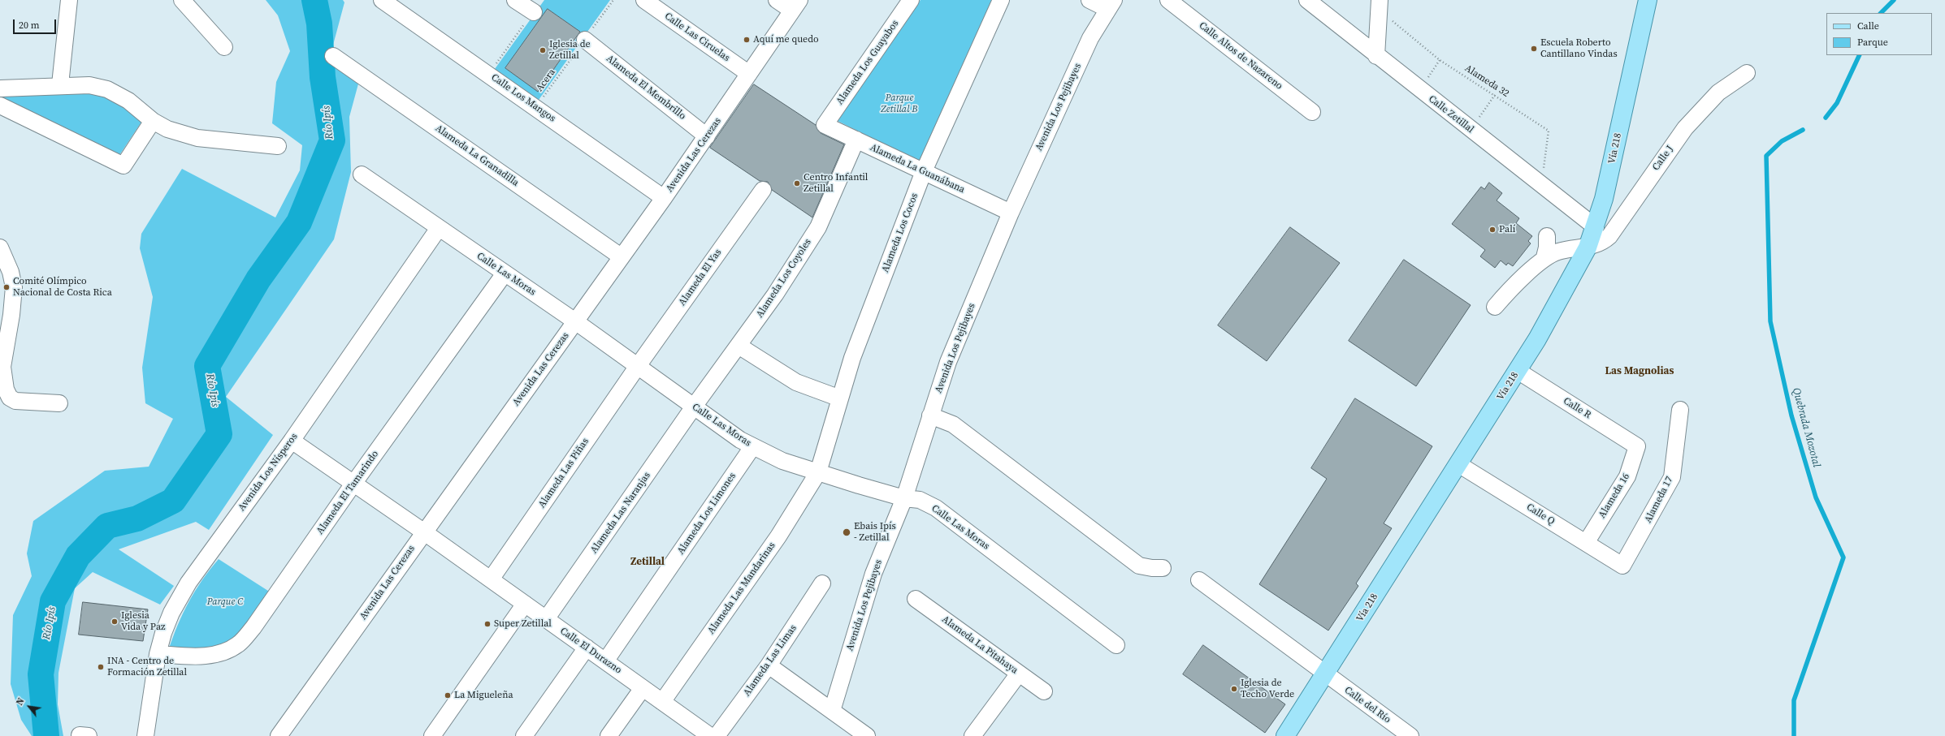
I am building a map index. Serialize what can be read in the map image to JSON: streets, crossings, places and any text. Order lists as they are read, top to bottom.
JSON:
{
  "streets": {
    "main road": ["Vía 218"],
    "street": [
      "Calle Las Ciruelas",
      "Calle Altos de Nazareno",
      "Alameda Los Guayabos",
      "Alameda El Membrillo",
      "Calle Los Mangos",
      "Avenida Los Pejibayes",
      "Calle Zetillal",
      "Avenida Las Cerezas",
      "Alameda La Granadilla",
      "Calle J",
      "Alameda La Guanábana",
      "Alameda Los Cocos",
      "Calle Las Moras",
      "Alameda El Yas",
      "Alameda Los Coyoles",
      "Calle R",
      "Avenida Los Nísperos",
      "Alameda Las Piñas",
      "Alameda El Tamarindo",
      "Alameda 16",
      "Alameda 17",
      "Alameda Las Naranjas",
      "Alameda Los Limones",
      "Calle Q",
      "Alameda Las Mandarinas",
      "Alameda La Pitahaya",
      "Calle El Durazno",
      "Alameda Las Limas",
      "Calle del Río"
    ],
    "path": ["Acera", "Alameda 32"]
  },
  "crossings": [
    ["Calle Las Ciruelas", "Avenida Las Cerezas"],
    ["Alameda Los Guayabos", "Alameda La Guanábana"],
    ["Acera", "Alameda El Membrillo"],
    ["Acera", "Calle Los Mangos"],
    ["Alameda 32", "Calle Zetillal"],
    ["Alameda El Membrillo", "Avenida Las Cerezas"],
    ["Calle Los Mangos", "Avenida Las Cerezas"],
    ["Avenida Los Pejibayes", "Alameda La Guanábana"],
    ["Avenida Los Pejibayes", "Calle Las Moras"],
    ["Calle Zetillal", "Vía 218"],
    ["Vía 218", "Calle J"],
    ["Vía 218", "Calle R"],
    ["Vía 218", "Calle Q"],
    ["Vía 218", "Calle del Río"],
    ["Avenida Las Cerezas", "Alameda La Granadilla"],
    ["Avenida Las Cerezas", "Calle Las Moras"],
    ["Avenida Las Cerezas", "Calle El Durazno"],
    ["Alameda La Guanábana", "Alameda Los Cocos"],
    ["Alameda La Guanábana", "Alameda Los Coyoles"],
    ["Alameda Los Cocos", "Calle Las Moras"],
    ["Alameda Los Cocos", "Alameda Las Mandarinas"],
    ["Calle Las Moras", "Alameda El Yas"],
    ["Calle Las Moras", "Alameda Los Coyoles"],
    ["Calle Las Moras", "Avenida Los Nísperos"],
    ["Calle Las Moras", "Alameda Las Piñas"],
    ["Calle Las Moras", "Alameda El Tamarindo"],
    ["Calle Las Moras", "Alameda Las Naranjas"],
    ["Calle Las Moras", "Alameda Los Limones"],
    ["Calle Las Moras", "Alameda Las Mandarinas"],
    ["Alameda El Yas", "Alameda Las Piñas"],
    ["Alameda Los Coyoles", "Alameda Las Naranjas"],
    ["Calle R", "Alameda 16"],
    ["Avenida Los Nísperos", "Alameda El Tamarindo"],
    ["Avenida Los Nísperos", "Calle El Durazno"],
    ["Alameda Las Piñas", "Calle El Durazno"],
    ["Alameda El Tamarindo", "Calle El Durazno"],
    ["Alameda 16", "Calle Q"],
    ["Alameda 17", "Calle Q"],
    ["Alameda Las Naranjas", "Calle El Durazno"],
    ["Alameda Los Limones", "Calle El Durazno"],
    ["Alameda Las Mandarinas", "Calle El Durazno"],
    ["Calle El Durazno", "Alameda Las Limas"]
  ],
  "districts": ["Las Magnolias", "Zetillal"],
  "water": ["Río Ipís", "Quebrada Mozotal"],
  "parks": ["Parque Zetillal B", "Parque C"],
  "places": [
    "Aquí me quedo",
    "Escuela Roberto Cantillano Vindas",
    "Iglesia de Zetillal",
    "Centro Infantil Zetillal",
    "Palí",
    "Comité Olímpico Nacional de Costa Rica",
    "Ebais Ipís - Zetillal",
    "Iglesia Vida y Paz",
    "Super Zetillal",
    "INA - Centro de Formación Zetillal",
    "Iglesia de Techo Verde",
    "La Migueleña"
  ],
  "legend": ["Calle", "Parque"],
  "scale_bar": "20 m",
  "north": "top left"
}
